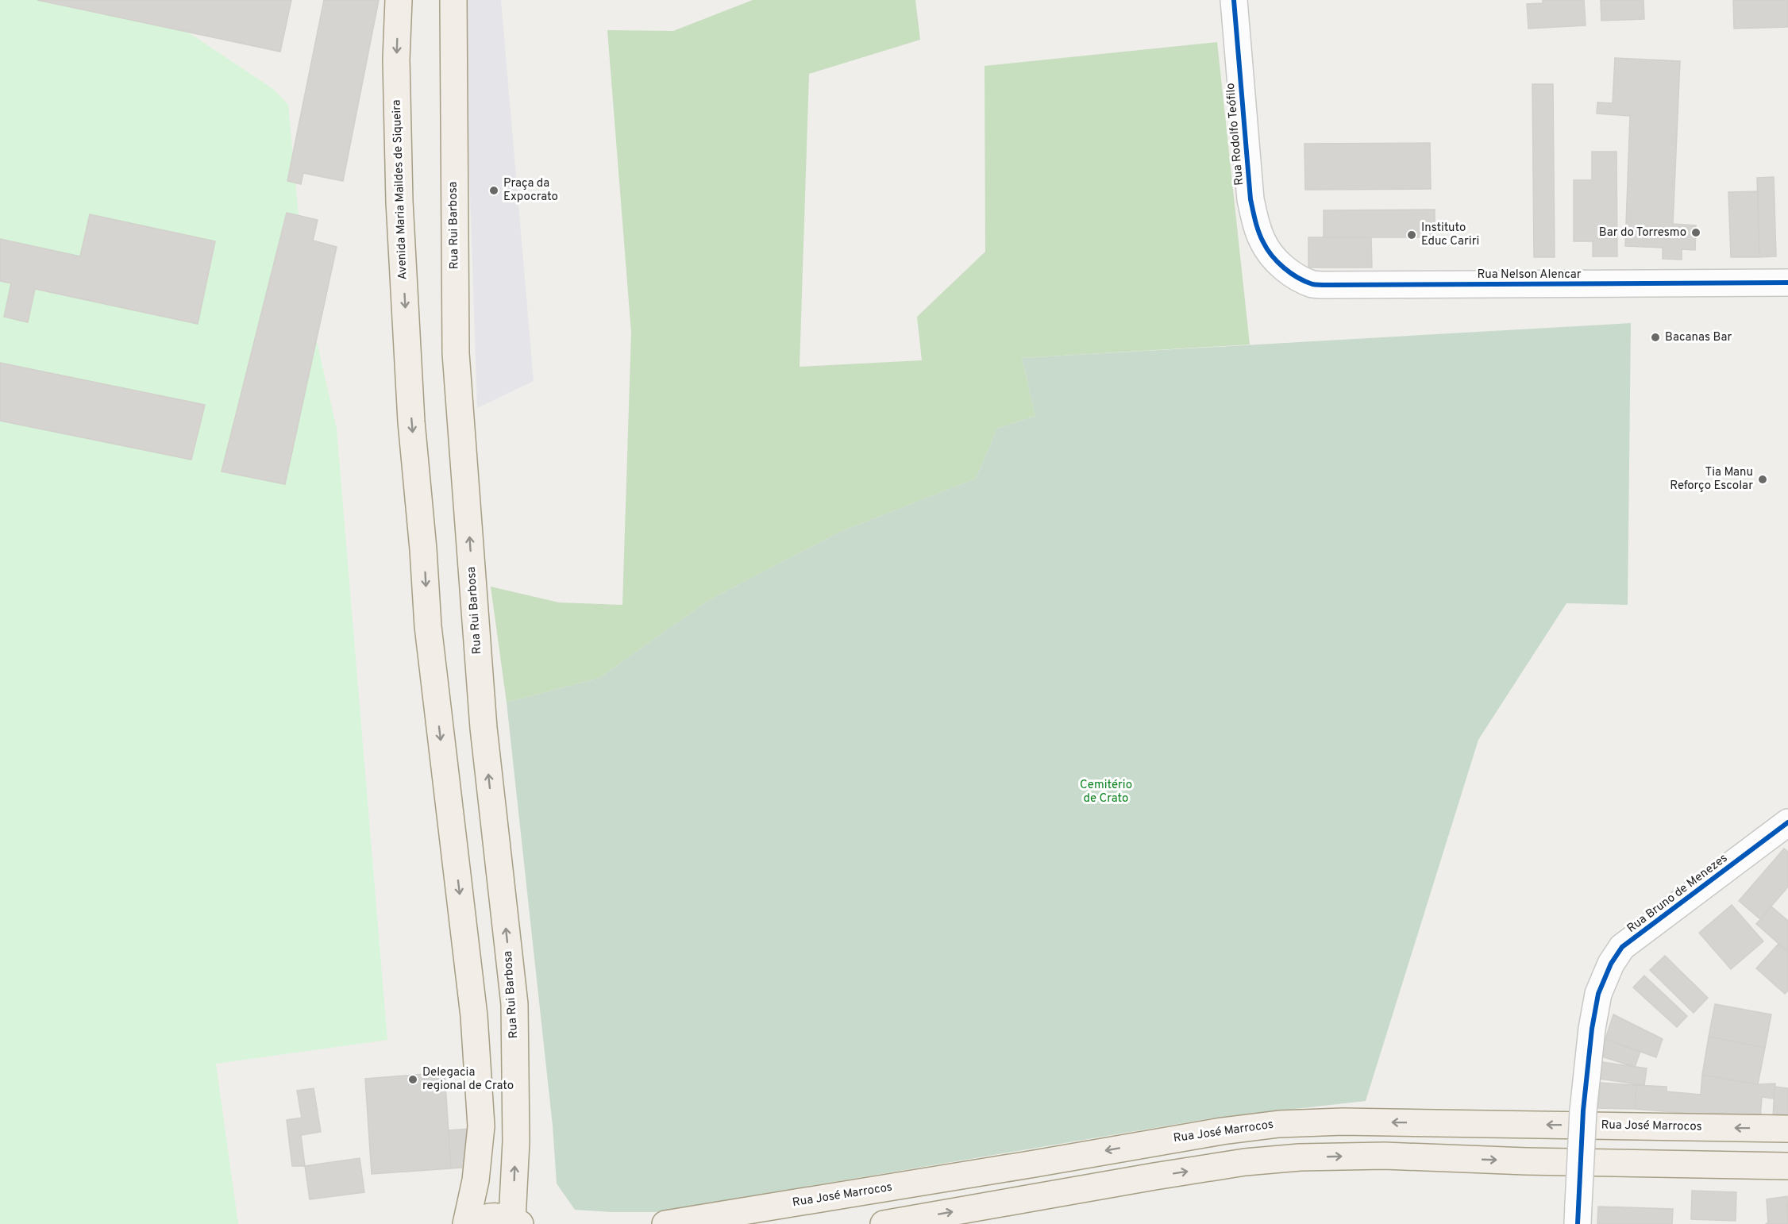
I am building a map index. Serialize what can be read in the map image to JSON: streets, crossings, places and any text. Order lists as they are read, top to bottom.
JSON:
{
  "streets": {
    "main road": ["Avenida Maria Maildes de Siqueira", "Rua Rui Barbosa", "Rua José Marrocos"],
    "street": ["Rua Rodolfo Teófilo", "Rua Nelson Alencar", "Rua Bruno de Menezes"]
  },
  "crossings": [
    ["Rua Rodolfo Teófilo", "Rua Nelson Alencar"]
  ],
  "one_way": ["Avenida Maria Maildes de Siqueira", "Rua Rui Barbosa"],
  "parks": ["Cemitério de Crato"],
  "places": [
    "Praça da Expocrato",
    "Bar do Torresmo",
    "Instituto Educ Cariri",
    "Bacanas Bar",
    "Tia Manu Reforço Escolar",
    "Delegacia regional de Crato"
  ]
}
